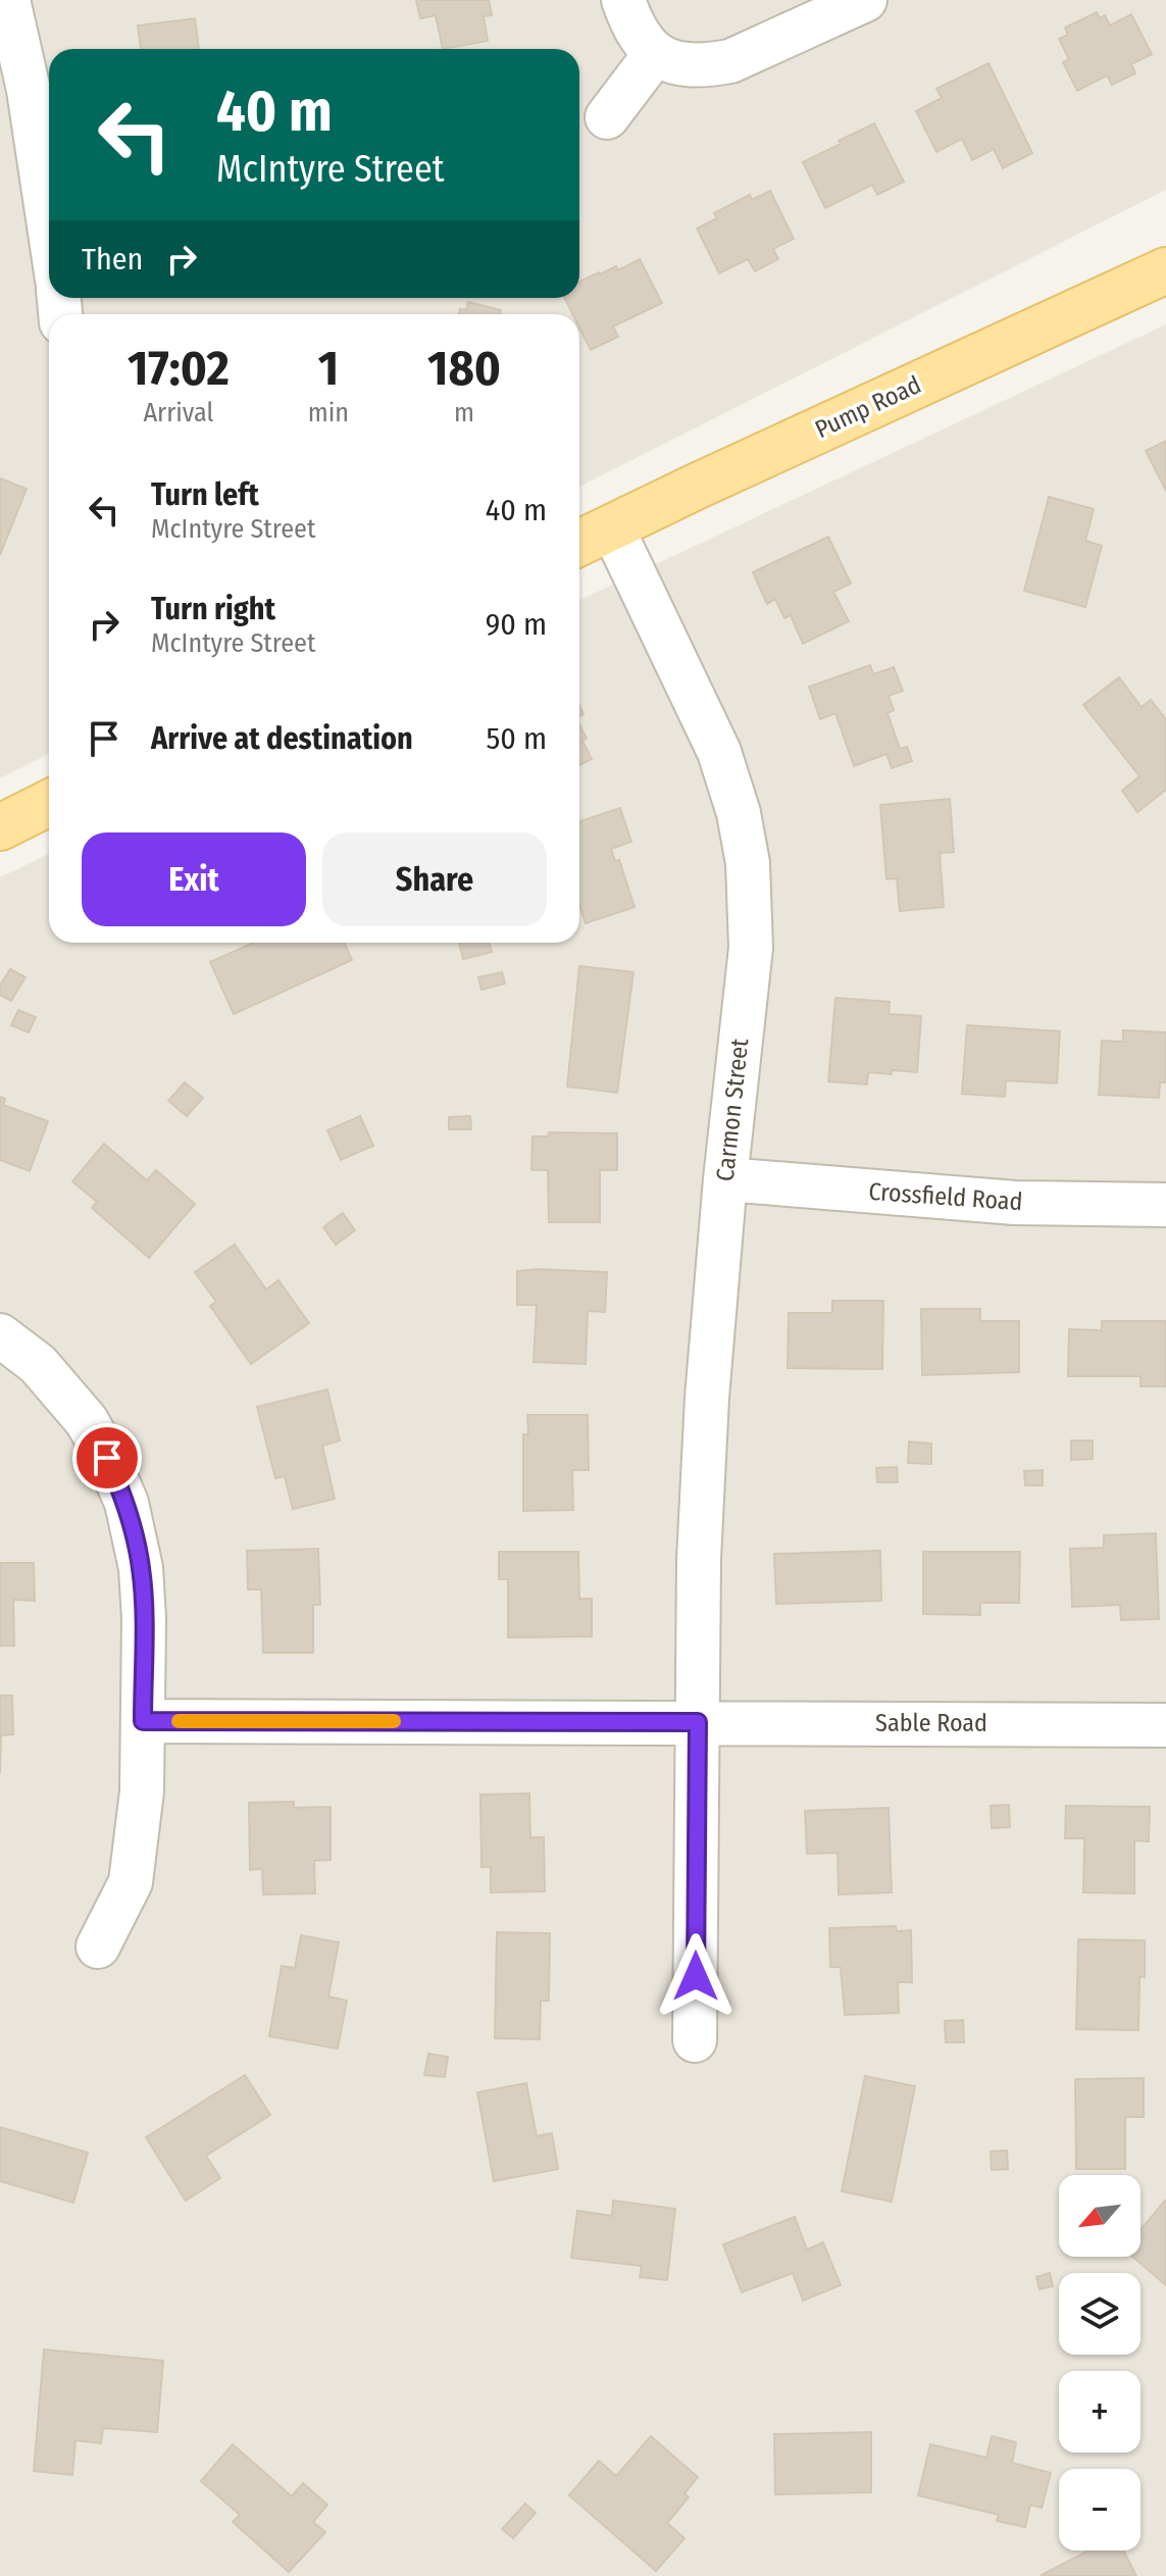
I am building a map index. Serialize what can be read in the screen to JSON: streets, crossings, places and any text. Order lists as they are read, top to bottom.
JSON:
{
  "streets": {
    "main road": ["Pump Road"],
    "street": ["Carmon Street", "Crossfield Road", "Sable Road"]
  },
  "crossings": [
    ["Pump Road", "Carmon Street"],
    ["Carmon Street", "Crossfield Road"],
    ["Carmon Street", "Sable Road"]
  ],
  "north": "bottom left",
  "page": {
    "turn": ["40 m", "McIntyre Street"],
    "then": "Then",
    "eta": [
      "17:02",
      "Arrival",
      "1",
      "min",
      "180",
      "m"
    ],
    "list": [
      {
        "name": "Turn left",
        "note": "McIntyre Street",
        "value": "40 m"
      },
      {
        "name": "Turn right",
        "note": "McIntyre Street",
        "value": "90 m"
      },
      {
        "name": "Arrive at destination",
        "value": "50 m"
      }
    ],
    "buttons": ["Exit", "Share"],
    "map_buttons": ["+", "−"]
  }
}
